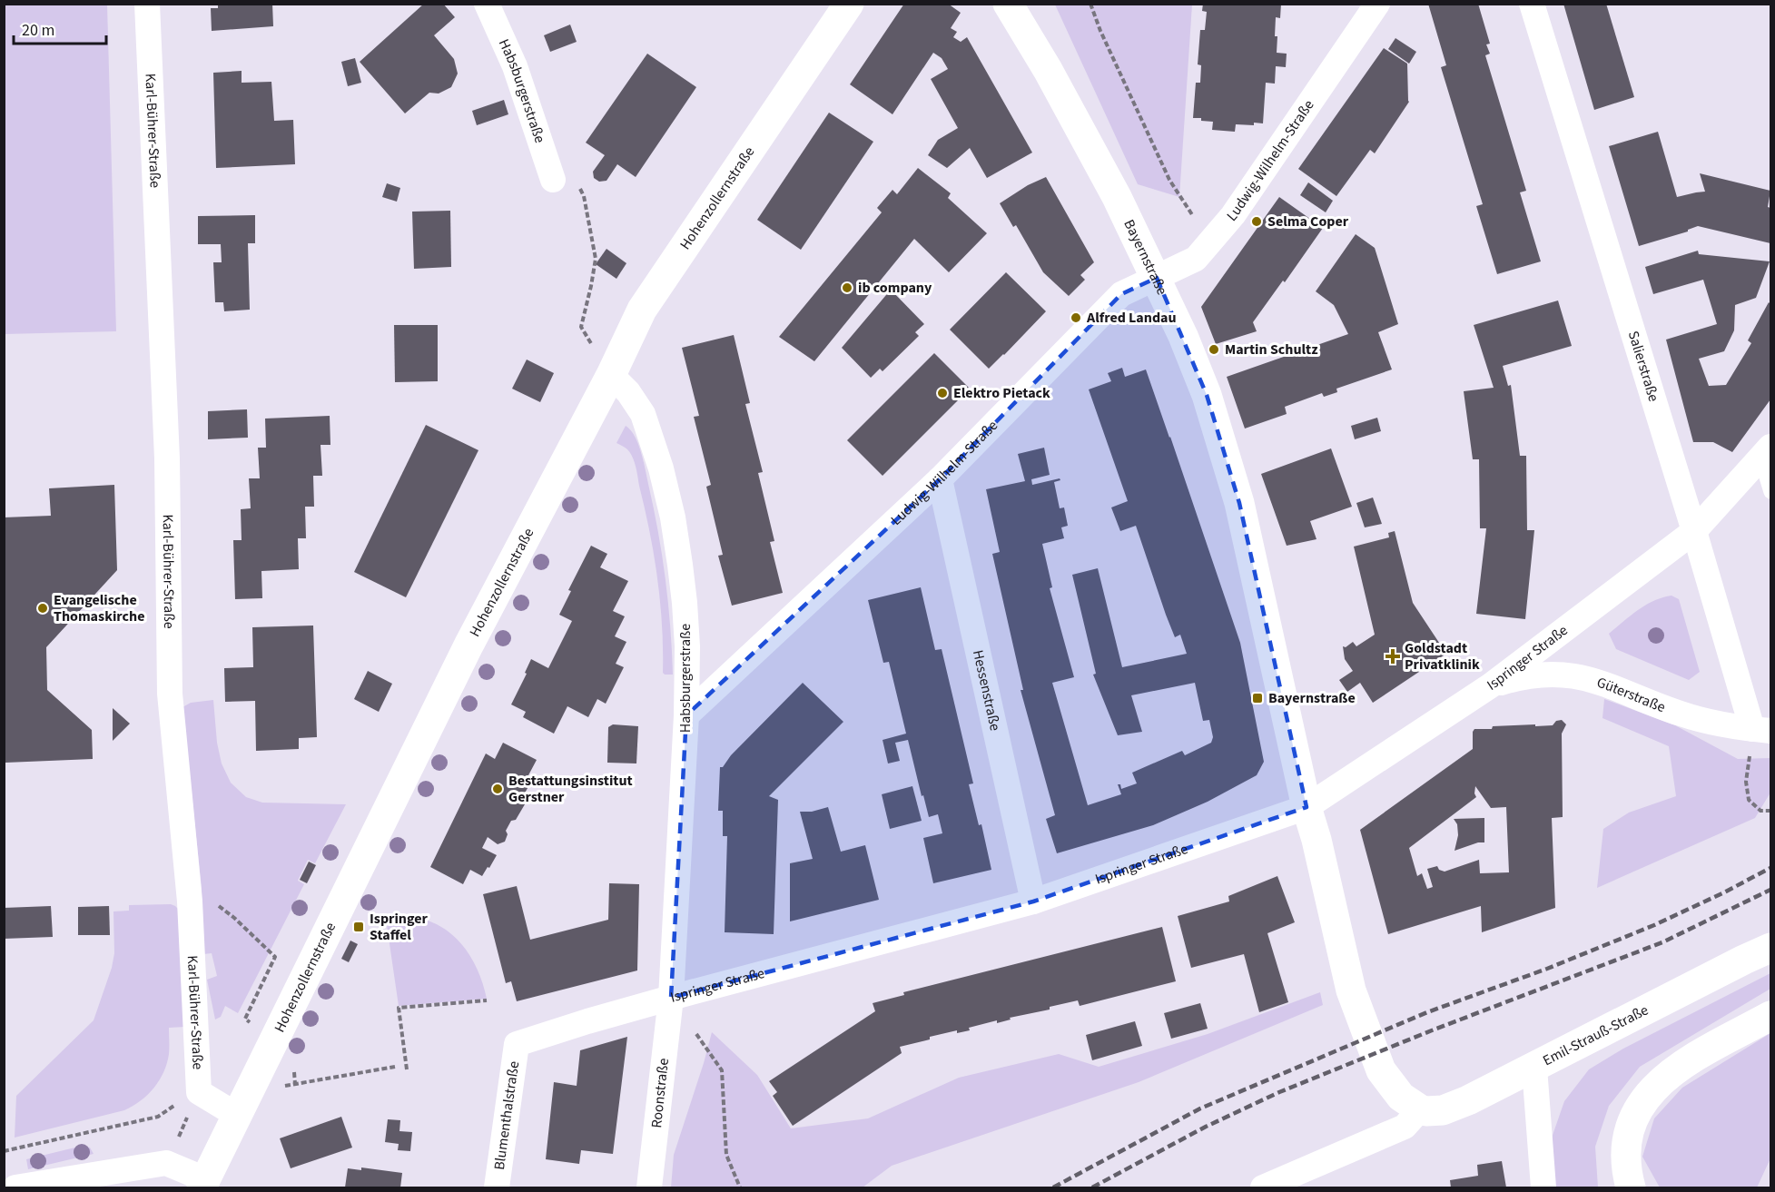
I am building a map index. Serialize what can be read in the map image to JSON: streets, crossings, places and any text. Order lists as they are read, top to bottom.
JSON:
{
  "streets": {
    "street": [
      "Habsburgerstraße",
      "Karl-Bührer-Straße",
      "Ludwig-Wilhelm-Straße",
      "Hohenzollernstraße",
      "Bayernstraße",
      "Salierstraße",
      "Ispringer Straße",
      "Hessenstraße",
      "Güterstraße",
      "Emil-Strauß-Straße",
      "Roonstraße",
      "Blumenthalstraße"
    ]
  },
  "crossings": [
    ["Habsburgerstraße", "Ludwig-Wilhelm-Straße"],
    ["Habsburgerstraße", "Hohenzollernstraße"],
    ["Habsburgerstraße", "Ispringer Straße"],
    ["Habsburgerstraße", "Roonstraße"],
    ["Ludwig-Wilhelm-Straße", "Bayernstraße"],
    ["Ludwig-Wilhelm-Straße", "Hessenstraße"],
    ["Bayernstraße", "Ispringer Straße"],
    ["Bayernstraße", "Emil-Strauß-Straße"],
    ["Salierstraße", "Ispringer Straße"],
    ["Salierstraße", "Güterstraße"],
    ["Ispringer Straße", "Hessenstraße"],
    ["Ispringer Straße", "Güterstraße"],
    ["Ispringer Straße", "Roonstraße"],
    ["Ispringer Straße", "Blumenthalstraße"]
  ],
  "places": {
    "other": [
      "Selma Coper",
      "ib company",
      "Alfred Landau",
      "Martin Schultz",
      "Elektro Pietack",
      "Evangelische Thomaskirche",
      "Bestattungsinstitut Gerstner"
    ],
    "health": ["Goldstadt Privatklinik"],
    "transit": ["Bayernstraße", "Ispringer Staffel"]
  },
  "scale_bar": "20 m"
}
